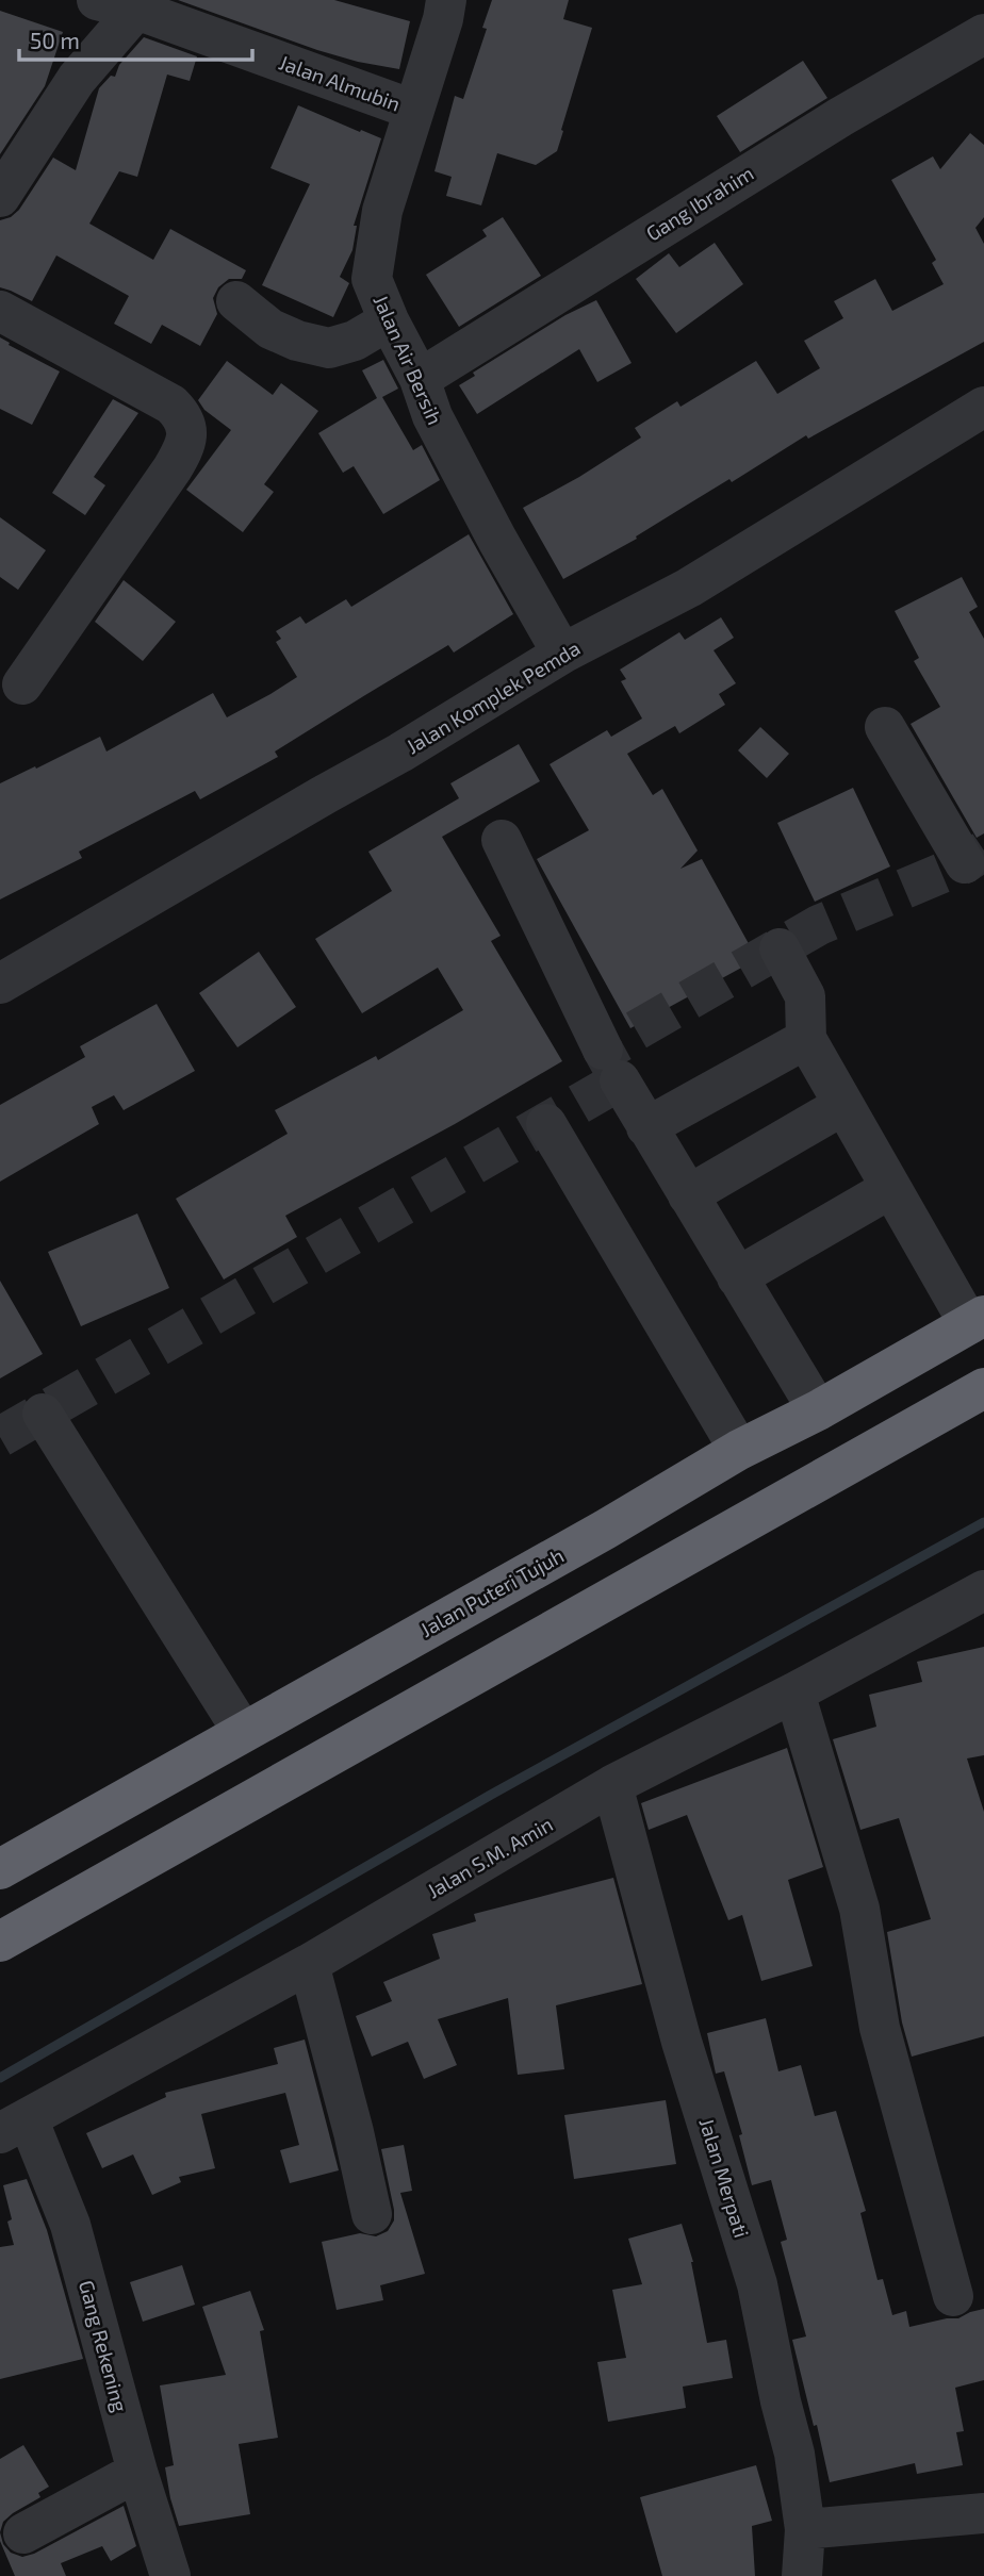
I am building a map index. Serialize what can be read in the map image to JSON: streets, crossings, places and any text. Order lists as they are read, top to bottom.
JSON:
{
  "streets": {
    "highway": ["Jalan Puteri Tujuh"],
    "street": [
      "Jalan Almubin",
      "Gang Ibrahim",
      "Jalan Air Bersih",
      "Jalan Komplek Pemda",
      "Jalan S.M. Amin",
      "Jalan Merpati",
      "Gang Rekening"
    ]
  },
  "crossings": [
    ["Jalan Almubin", "Jalan Air Bersih"],
    ["Gang Ibrahim", "Jalan Air Bersih"],
    ["Jalan Air Bersih", "Jalan Komplek Pemda"],
    ["Jalan S.M. Amin", "Jalan Merpati"],
    ["Jalan S.M. Amin", "Gang Rekening"]
  ],
  "scale_bar": "50 m"
}
